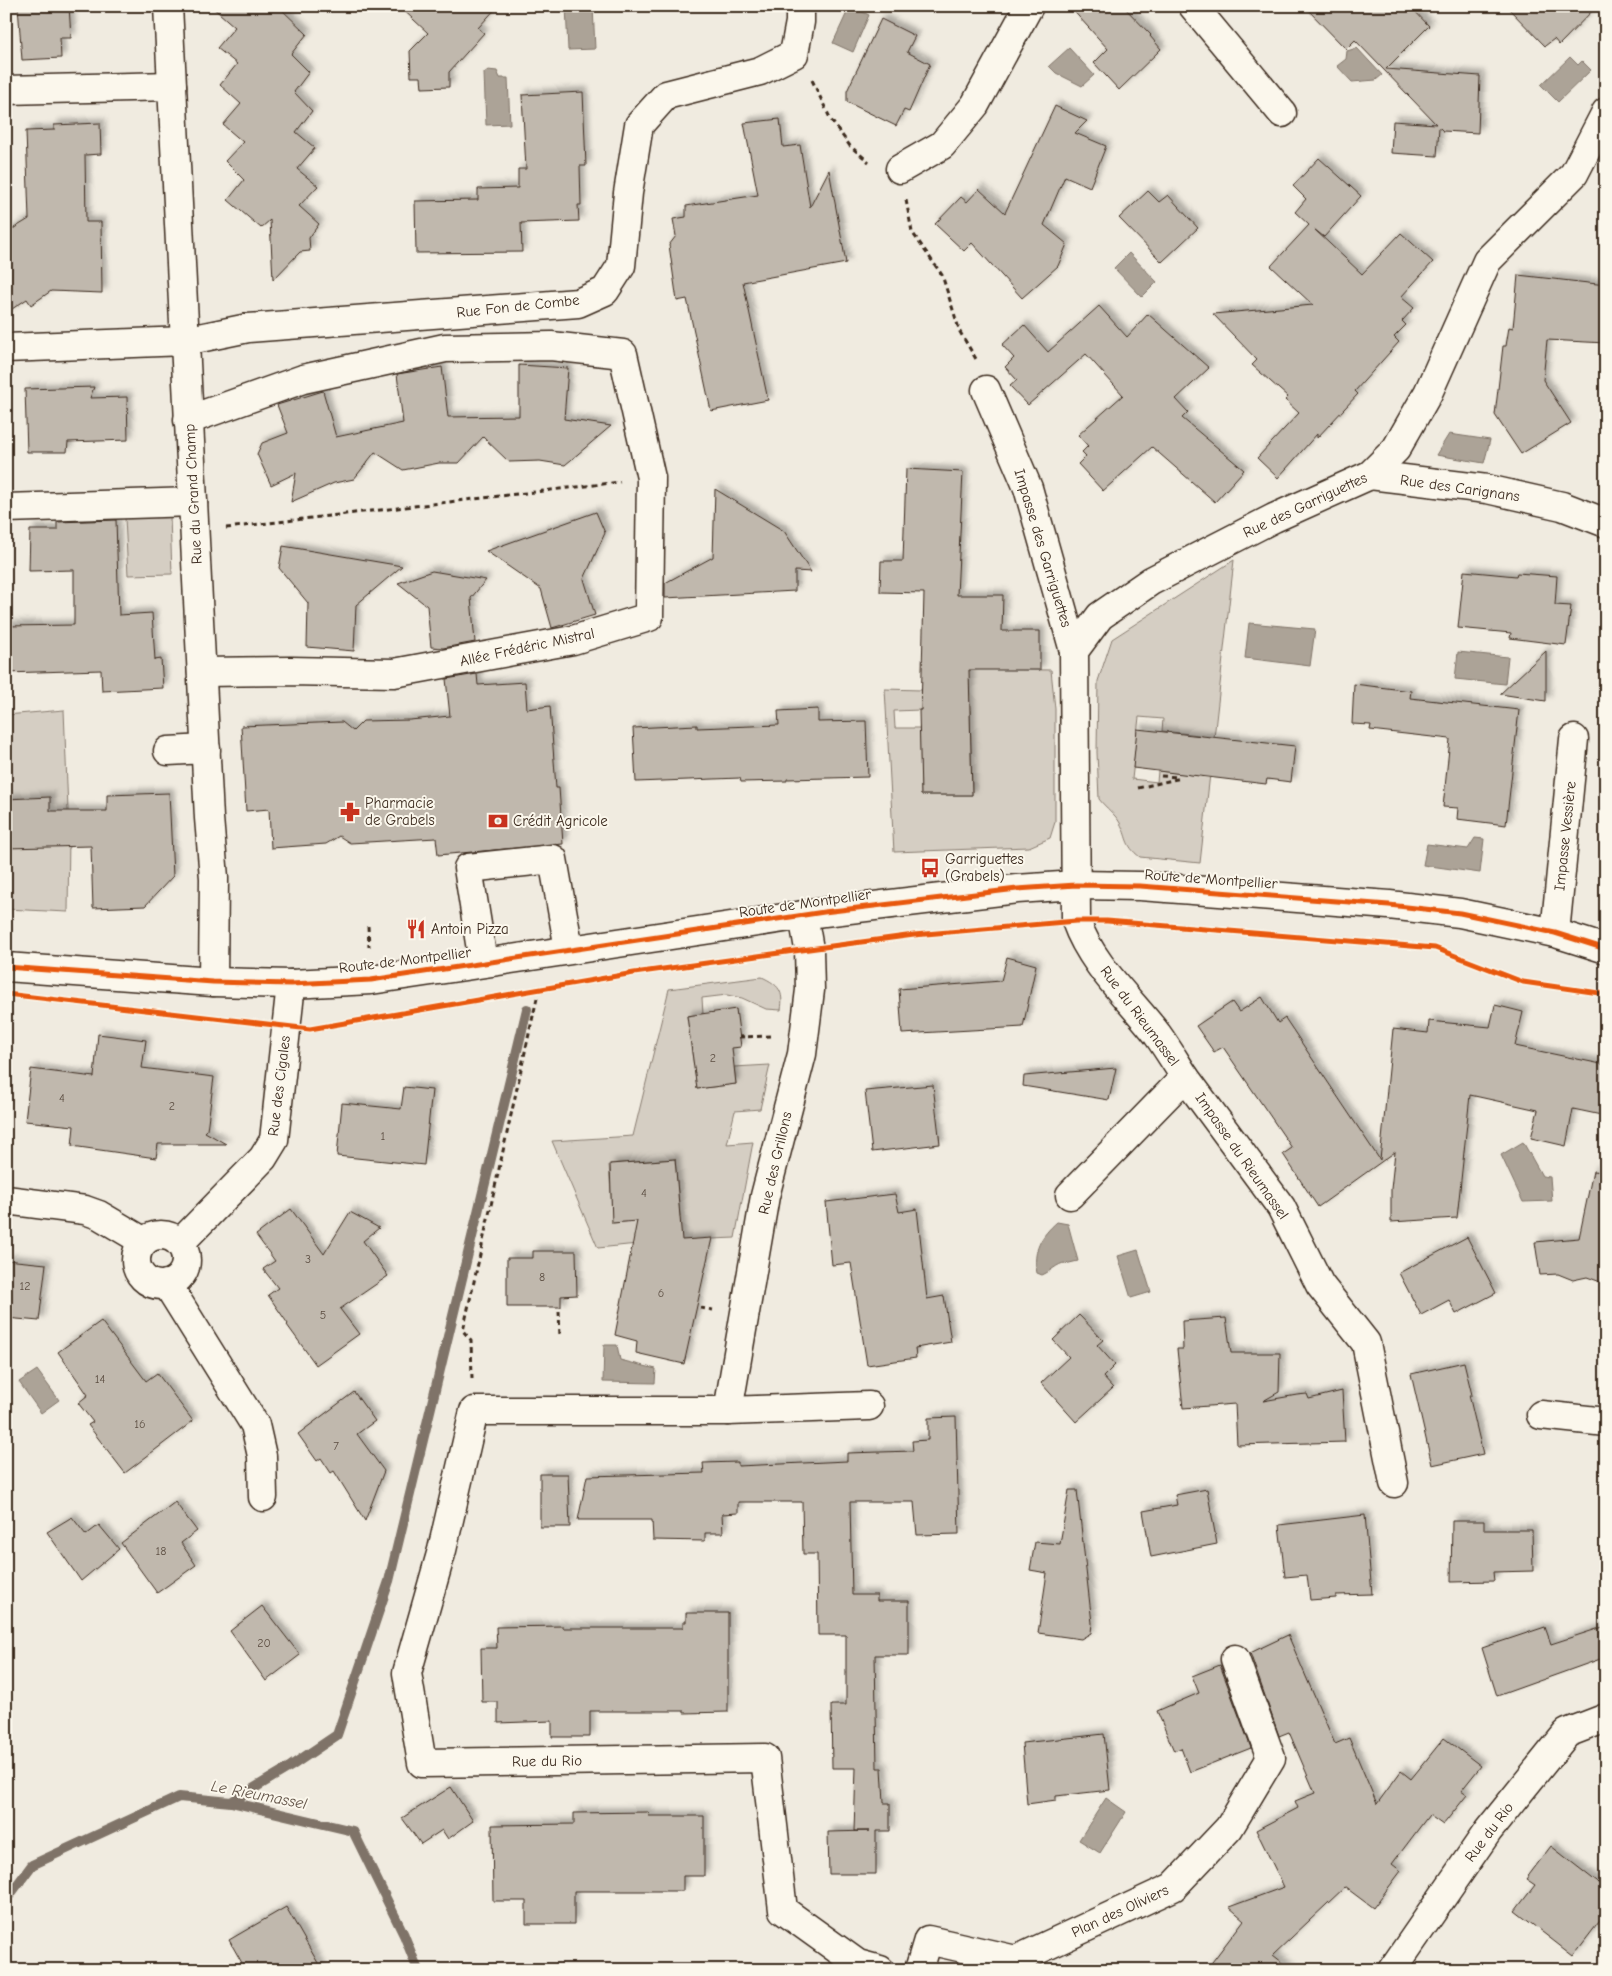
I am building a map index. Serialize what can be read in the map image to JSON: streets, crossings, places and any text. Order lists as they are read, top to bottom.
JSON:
{
  "streets": {
    "street": [
      "Rue Fon de Combe",
      "Rue des Carignans",
      "Rue du Grand Champ",
      "Rue des Garriguettes",
      "Impasse des Garriguettes",
      "Allée Frédéric Mistral",
      "Impasse Vessière",
      "Route de Montpellier",
      "Rue du Rieumassel",
      "Rue des Cigales",
      "Impasse du Rieumassel",
      "Rue des Grillons",
      "Rue du Rio",
      "Plan des Oliviers"
    ]
  },
  "crossings": [
    ["Rue Fon de Combe", "Rue du Grand Champ"],
    ["Rue des Carignans", "Rue des Garriguettes"],
    ["Rue du Grand Champ", "Allée Frédéric Mistral"],
    ["Rue du Grand Champ", "Route de Montpellier"],
    ["Rue des Garriguettes", "Impasse des Garriguettes"],
    ["Impasse Vessière", "Route de Montpellier"],
    ["Route de Montpellier", "Rue du Rieumassel"],
    ["Route de Montpellier", "Rue des Cigales"],
    ["Route de Montpellier", "Rue des Grillons"],
    ["Rue du Rieumassel", "Impasse du Rieumassel"]
  ],
  "water": ["Le Rieumassel"],
  "places": {
    "pharmacy": ["Pharmacie de Grabels"],
    "bank": ["Crédit Agricole"],
    "bus stop": ["Garriguettes (Grabels)"],
    "restaurant": ["Antoin Pizza"]
  },
  "house_numbers": [
    "2",
    "4",
    "2",
    "1",
    "4",
    "3",
    "8",
    "12",
    "6",
    "5",
    "14",
    "16",
    "7",
    "18",
    "20"
  ]
}
